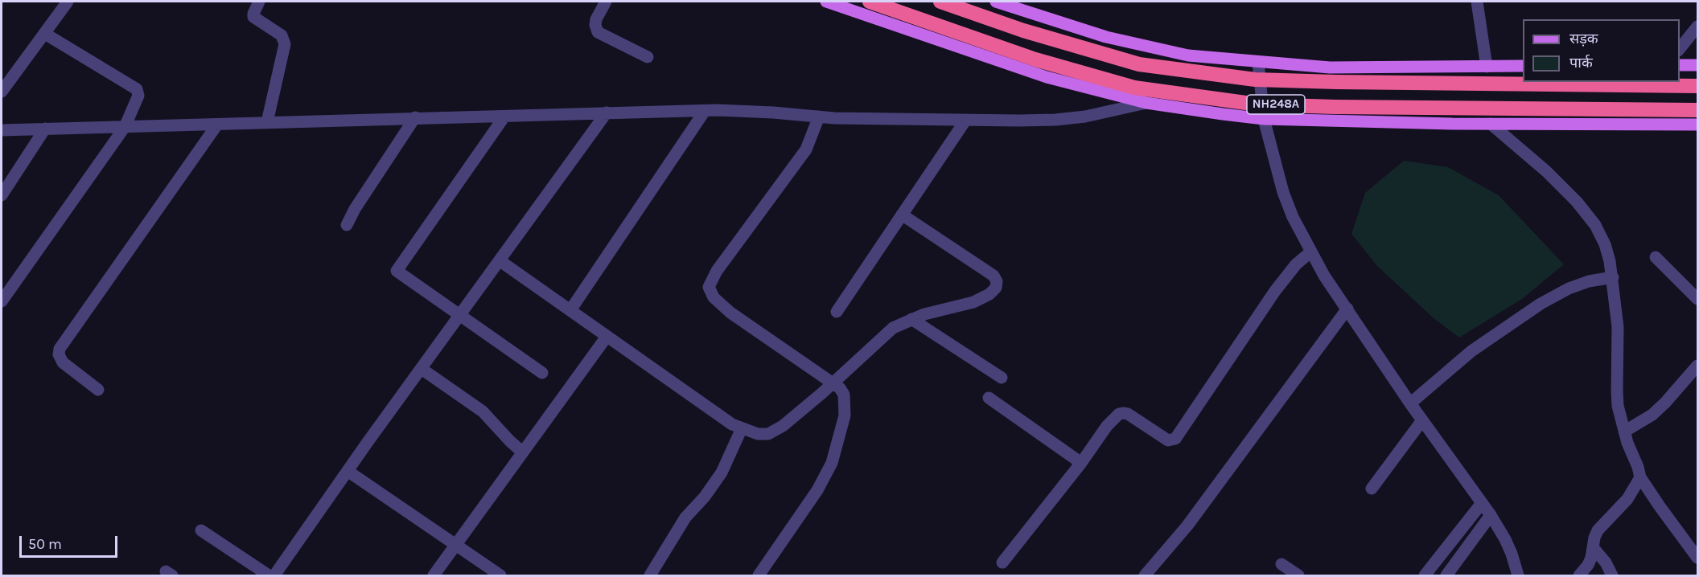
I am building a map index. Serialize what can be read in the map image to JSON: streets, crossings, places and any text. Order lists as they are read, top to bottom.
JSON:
{
  "streets": {
    "highway": ["NH248A"]
  },
  "legend": ["सड़क", "पार्क"],
  "scale_bar": "50 m"
}
